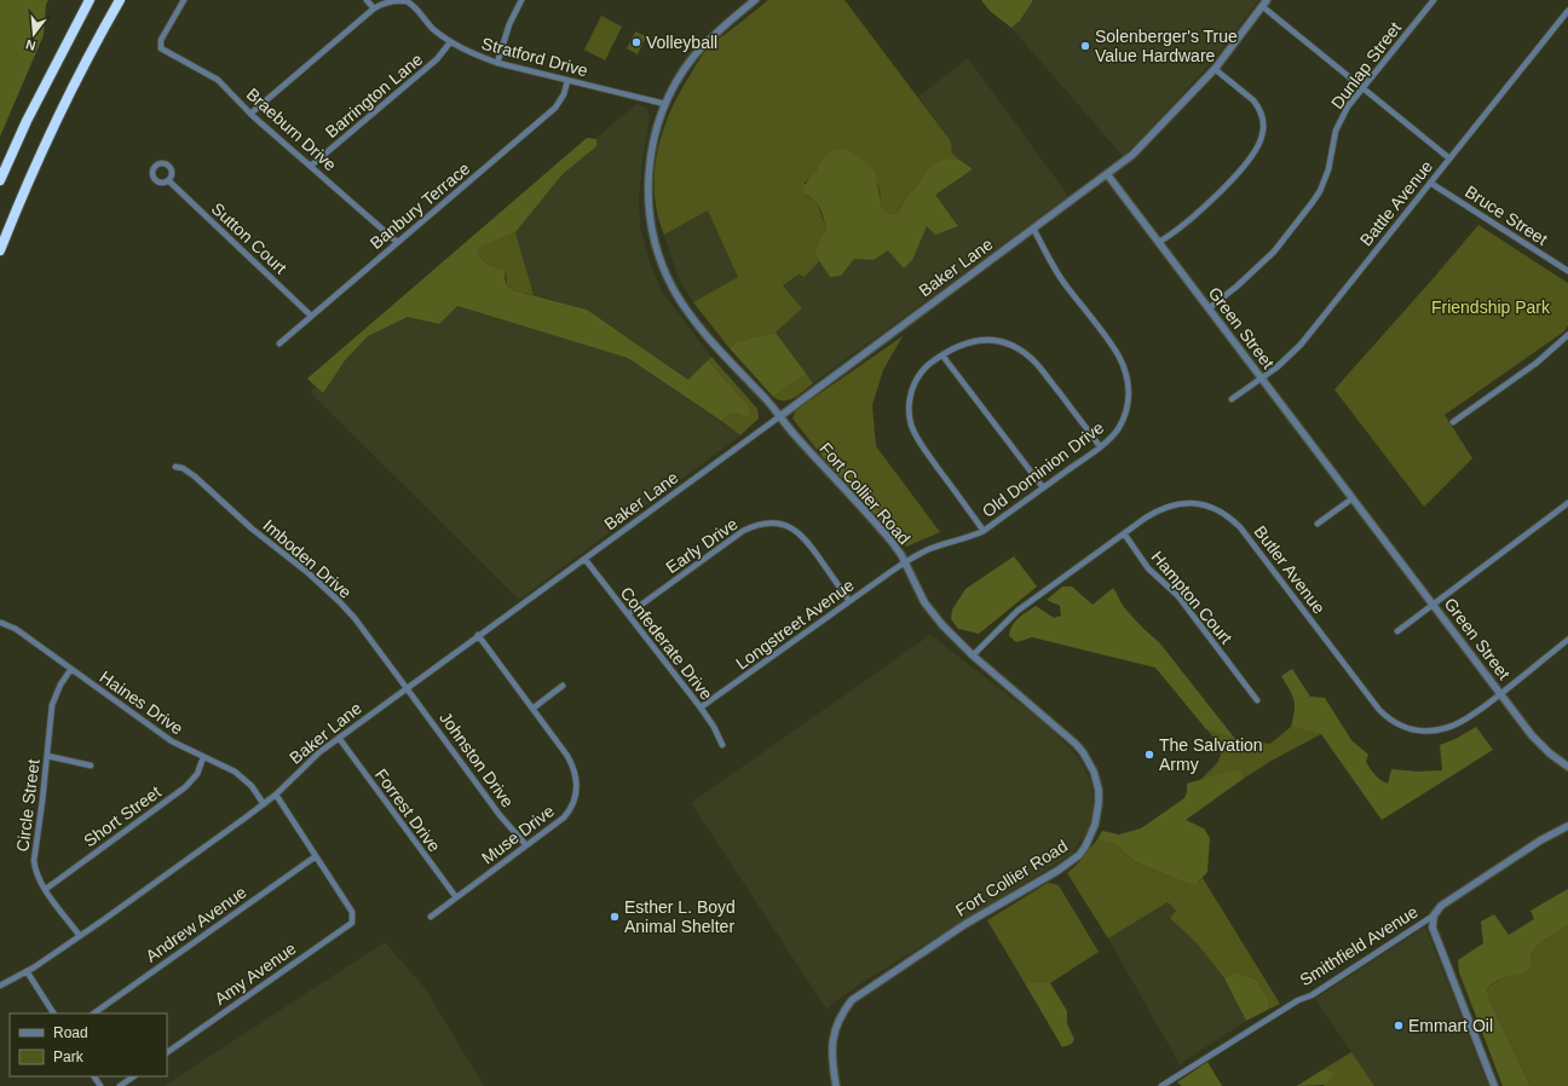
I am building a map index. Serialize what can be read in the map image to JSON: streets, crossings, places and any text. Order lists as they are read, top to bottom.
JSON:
{
  "streets": {
    "street": [
      "Stratford Drive",
      "Dunlap Street",
      "Barrington Lane",
      "Braeburn Drive",
      "Battle Avenue",
      "Banbury Terrace",
      "Bruce Street",
      "Sutton Court",
      "Baker Lane",
      "Green Street",
      "Old Dominion Drive",
      "Fort Collier Road",
      "Early Drive",
      "Imboden Drive",
      "Butler Avenue",
      "Hampton Court",
      "Longstreet Avenue",
      "Confederate Drive",
      "Haines Drive",
      "Johnston Drive",
      "Circle Street",
      "Forrest Drive",
      "Short Street",
      "Muse Drive",
      "Andrew Avenue",
      "Smithfield Avenue",
      "Amy Avenue"
    ]
  },
  "crossings": [
    ["Stratford Drive", "Barrington Lane"],
    ["Stratford Drive", "Braeburn Drive"],
    ["Stratford Drive", "Banbury Terrace"],
    ["Stratford Drive", "Fort Collier Road"],
    ["Dunlap Street", "Green Street"],
    ["Barrington Lane", "Braeburn Drive"],
    ["Braeburn Drive", "Banbury Terrace"],
    ["Battle Avenue", "Bruce Street"],
    ["Battle Avenue", "Green Street"],
    ["Banbury Terrace", "Sutton Court"],
    ["Baker Lane", "Green Street"],
    ["Baker Lane", "Old Dominion Drive"],
    ["Baker Lane", "Fort Collier Road"],
    ["Baker Lane", "Imboden Drive"],
    ["Baker Lane", "Confederate Drive"],
    ["Baker Lane", "Haines Drive"],
    ["Baker Lane", "Johnston Drive"],
    ["Baker Lane", "Circle Street"],
    ["Baker Lane", "Forrest Drive"],
    ["Baker Lane", "Muse Drive"],
    ["Green Street", "Butler Avenue"],
    ["Old Dominion Drive", "Fort Collier Road"],
    ["Old Dominion Drive", "Longstreet Avenue"],
    ["Fort Collier Road", "Butler Avenue"],
    ["Fort Collier Road", "Longstreet Avenue"],
    ["Early Drive", "Longstreet Avenue"],
    ["Early Drive", "Confederate Drive"],
    ["Imboden Drive", "Johnston Drive"],
    ["Butler Avenue", "Hampton Court"],
    ["Longstreet Avenue", "Confederate Drive"],
    ["Haines Drive", "Circle Street"],
    ["Haines Drive", "Short Street"],
    ["Johnston Drive", "Muse Drive"],
    ["Circle Street", "Short Street"],
    ["Forrest Drive", "Muse Drive"],
    ["Andrew Avenue", "Amy Avenue"]
  ],
  "parks": ["Friendship Park"],
  "places": [
    "Volleyball",
    "Solenberger's True Value Hardware",
    "The Salvation Army",
    "Esther L. Boyd Animal Shelter",
    "Emmart Oil"
  ],
  "legend": ["Road", "Park"],
  "north": "bottom"
}
